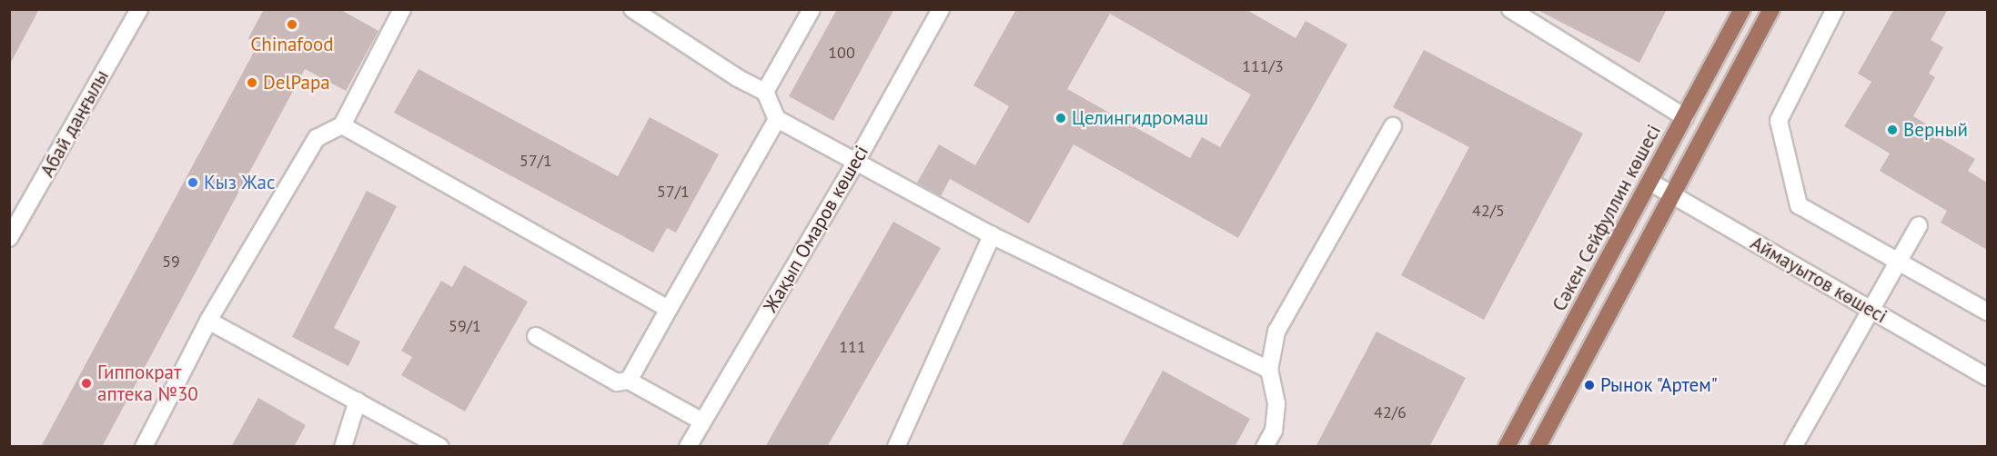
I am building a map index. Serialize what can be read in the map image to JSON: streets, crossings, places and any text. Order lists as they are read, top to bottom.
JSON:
{
  "streets": {
    "main road": ["Сәкен Сейфуллин көшесі"],
    "street": ["Абай даңғылы", "Жақып Омаров көшесі", "Аймауытов көшесі"]
  },
  "crossings": [
    ["Сәкен Сейфуллин көшесі", "Аймауытов көшесі"]
  ],
  "places": [
    "Chinafood",
    "DelPapa",
    "Целингидромаш",
    "Верный",
    "Кыз Жас",
    "Гиппократ аптека №30",
    "Рынок \"Артем\""
  ],
  "house_numbers": [
    "100",
    "111/3",
    "57/1",
    "57/1",
    "42/5",
    "59",
    "59/1",
    "111",
    "42/6"
  ]
}
